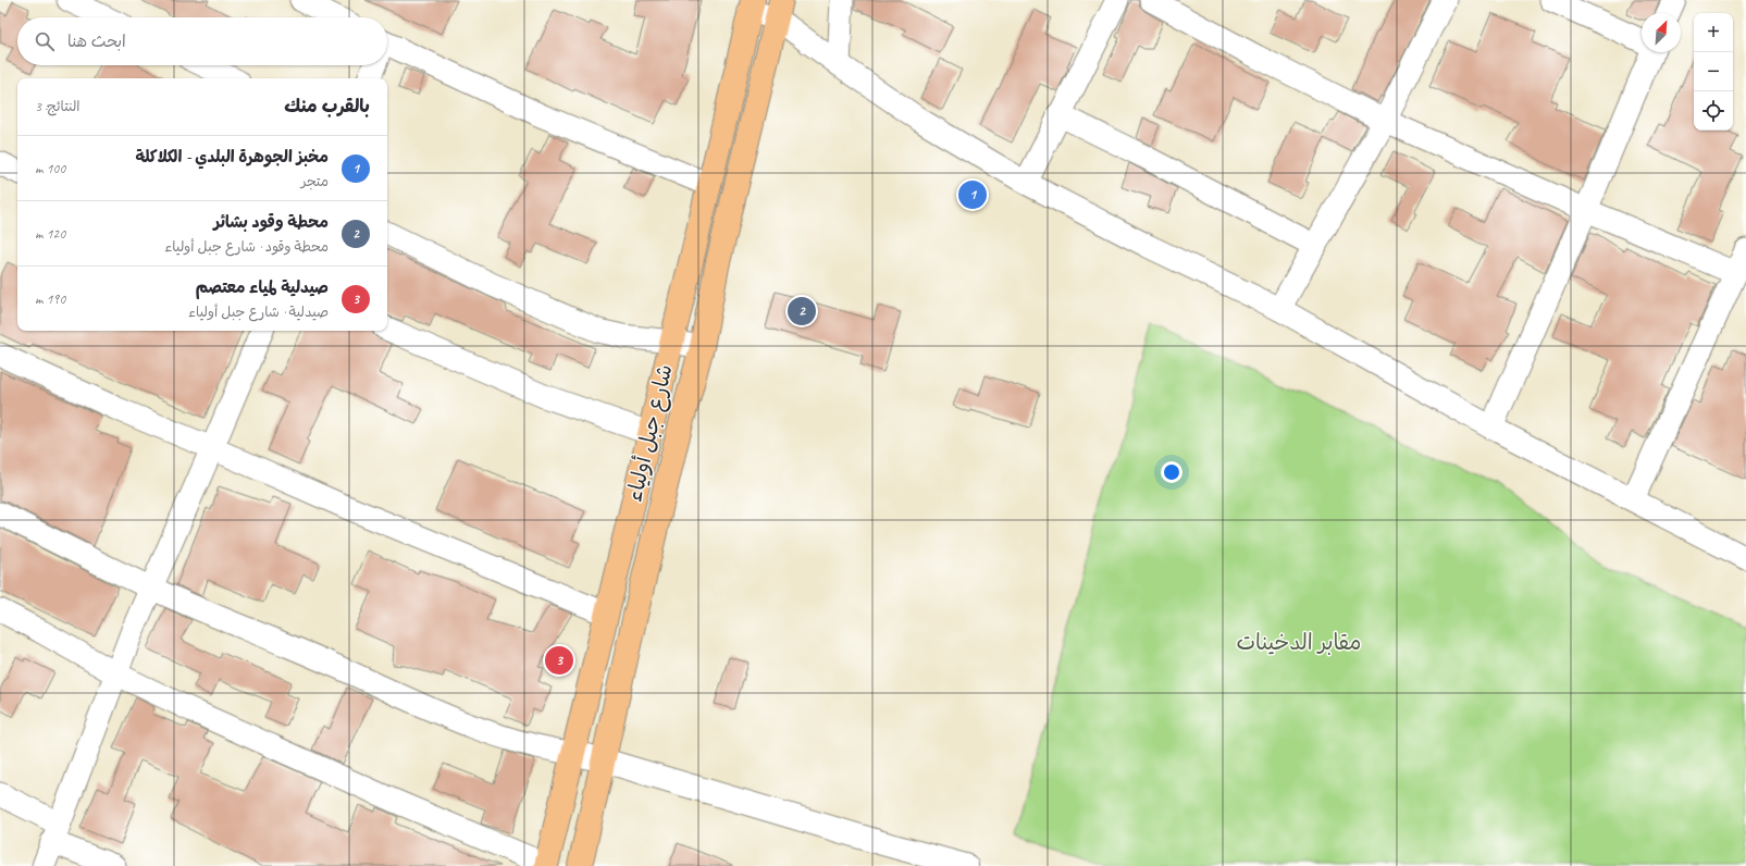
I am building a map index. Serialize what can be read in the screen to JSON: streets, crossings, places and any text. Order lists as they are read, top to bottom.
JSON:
{
  "streets": {
    "main road": ["شارع جبل أولياء"]
  },
  "parks": ["مقابر الدخينات"],
  "north": "top right",
  "page": {
    "map_buttons": ["+", "−"],
    "search": "ابحث هنا",
    "heading": ["بالقرب منك", "النتائج: 3"],
    "list": [
      {
        "mark": "1",
        "name": "مخبز الجوهرة البلدي - الكلاكلة",
        "note": "متجر",
        "value": "100 m"
      },
      {
        "mark": "2",
        "name": "محطة وقود بشائر",
        "note": "محطة وقود · شارع جبل أولياء",
        "value": "120 m"
      },
      {
        "mark": "3",
        "name": "صيدلية لمياء معتصم",
        "note": "صيدلية · شارع جبل أولياء",
        "value": "190 m"
      }
    ],
    "pins": ["1", "2", "3"]
  }
}
